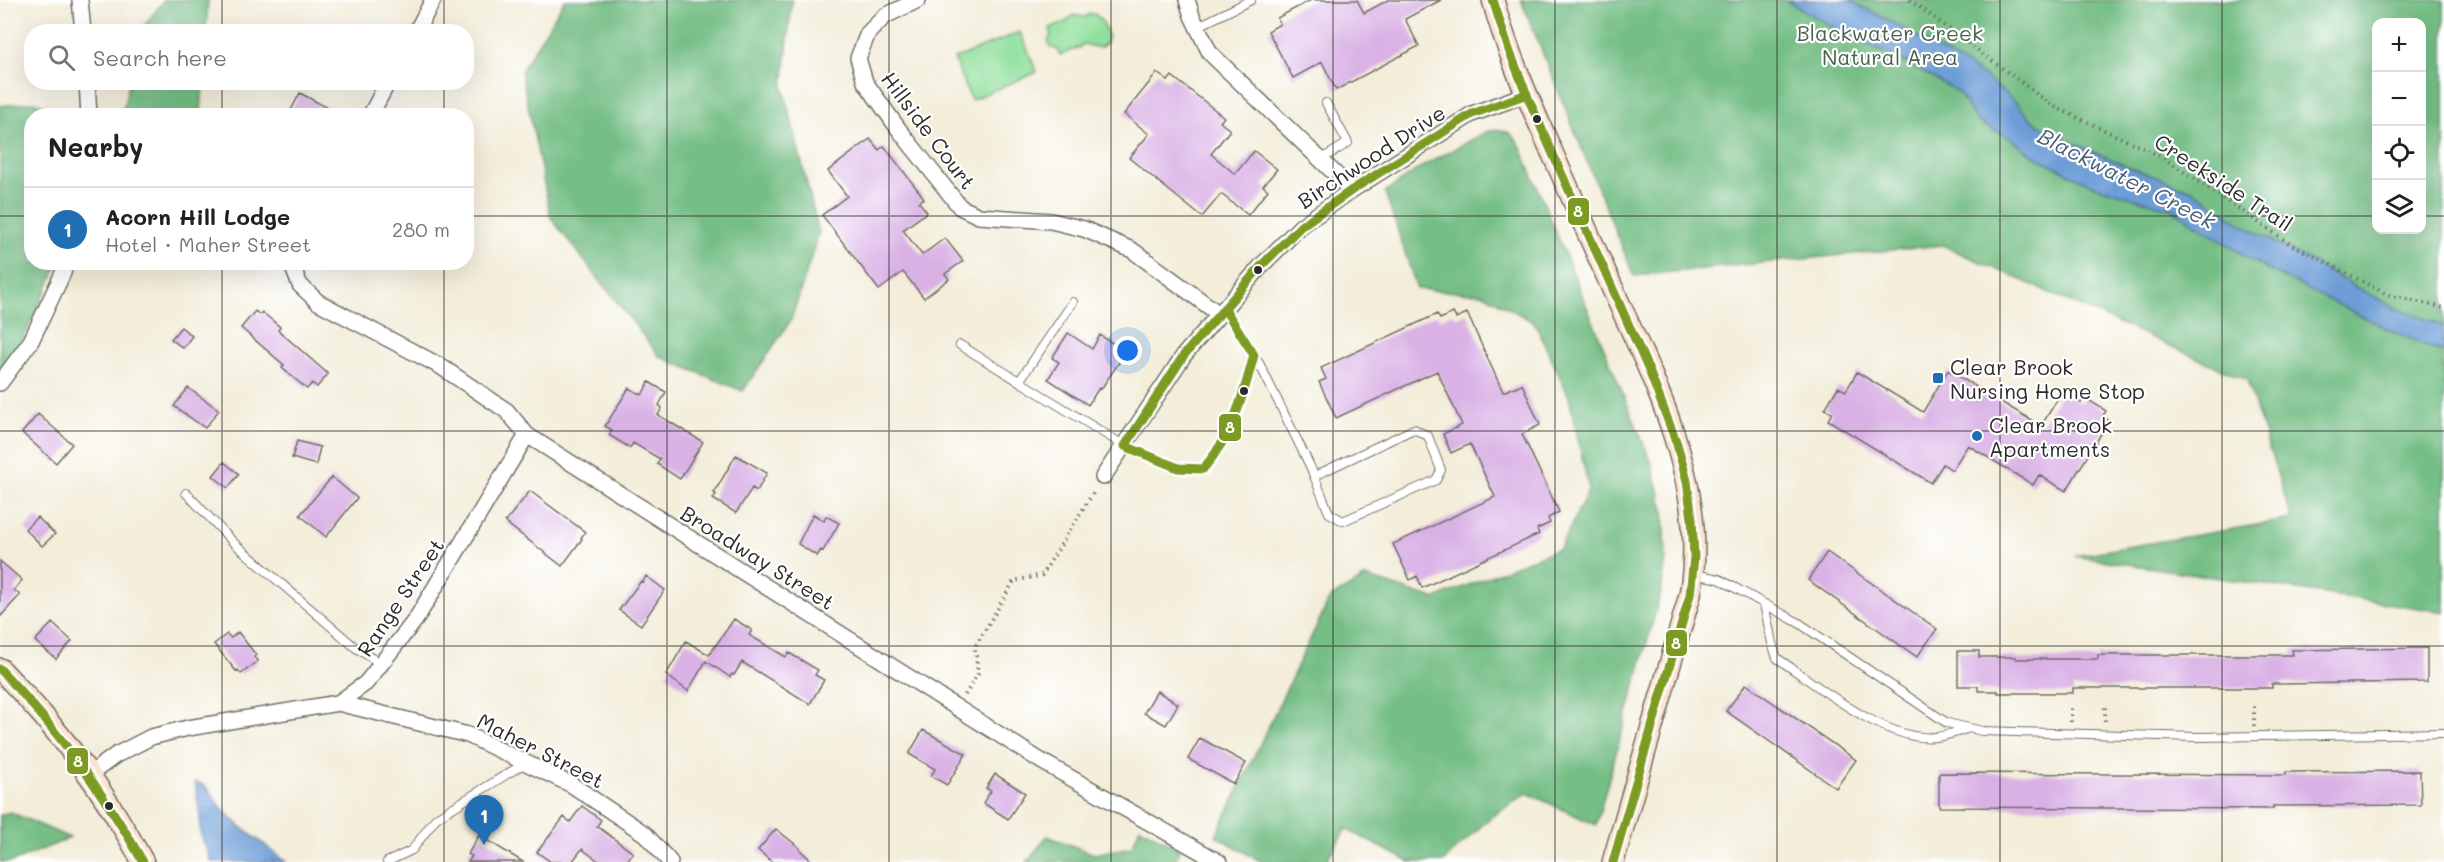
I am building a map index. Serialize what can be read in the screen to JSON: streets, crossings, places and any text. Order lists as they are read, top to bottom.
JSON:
{
  "streets": {
    "street": [
      "Hillside Court",
      "Birchwood Drive",
      "Broadway Street",
      "Range Street",
      "Maher Street"
    ],
    "path": ["Creekside Trail"]
  },
  "crossings": [
    ["Hillside Court", "Birchwood Drive"],
    ["Broadway Street", "Range Street"],
    ["Range Street", "Maher Street"]
  ],
  "water": ["Blackwater Creek"],
  "parks": ["Blackwater Creek Natural Area"],
  "places": {
    "transit": ["Clear Brook Nursing Home Stop"],
    "other": ["Clear Brook Apartments"]
  },
  "lines": ["transit line 8"],
  "page": {
    "map_buttons": ["+", "−"],
    "search": "Search here",
    "heading": "Nearby",
    "list": [
      {
        "mark": "1",
        "name": "Acorn Hill Lodge",
        "note": "Hotel · Maher Street",
        "value": "280 m"
      }
    ],
    "pins": "1"
  }
}
